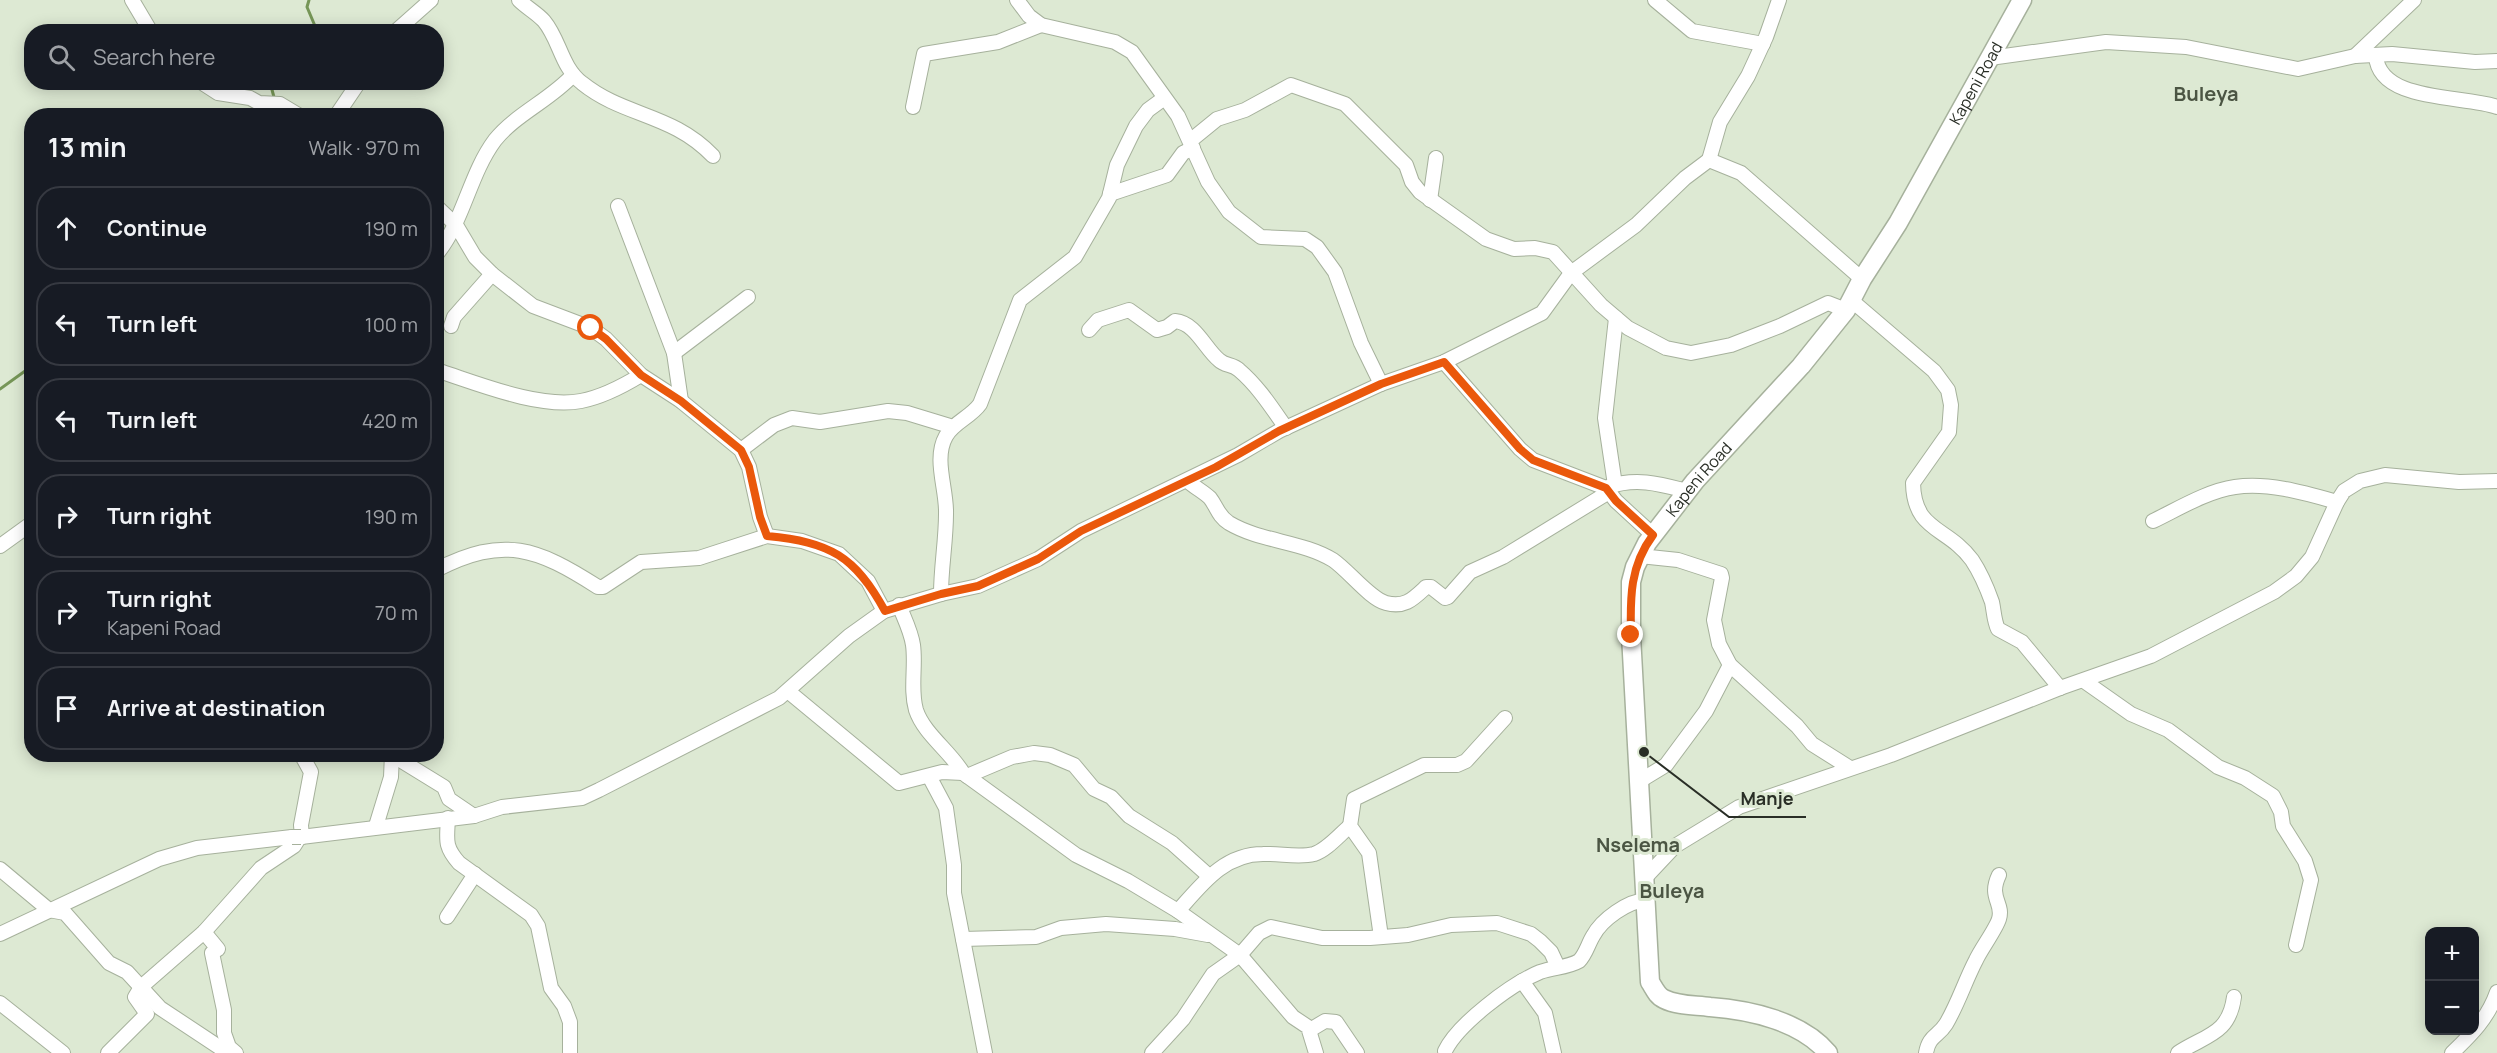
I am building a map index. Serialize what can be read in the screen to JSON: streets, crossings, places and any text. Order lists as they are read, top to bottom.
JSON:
{
  "streets": {
    "main road": ["Kapeni Road"]
  },
  "districts": ["Buleya", "Nselema", "Buleya"],
  "places": ["Manje"],
  "page": {
    "search": "Search here",
    "heading": ["13 min", "Walk · 970 m"],
    "list": [
      ["Continue", "190 m"],
      ["Turn left", "100 m"],
      ["Turn left", "420 m"],
      ["Turn right", "190 m"],
      ["Turn right", "Kapeni Road", "70 m"],
      "Arrive at destination"
    ],
    "map_buttons": ["+", "−"]
  }
}
